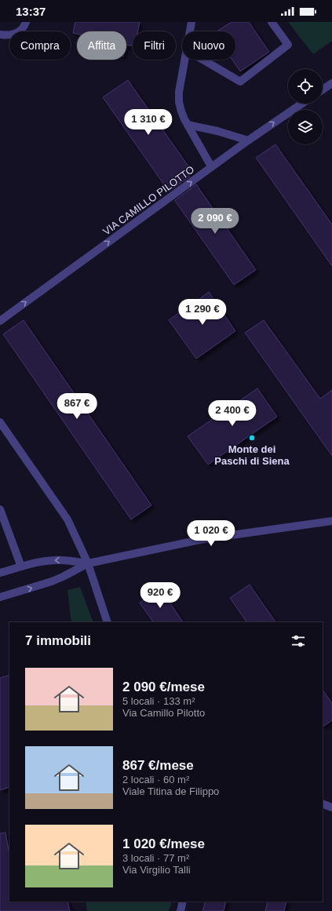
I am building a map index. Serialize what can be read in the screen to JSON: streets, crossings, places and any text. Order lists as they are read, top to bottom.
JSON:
{
  "streets": {
    "street": ["VIA CAMILLO PILOTTO"]
  },
  "one_way": ["VIA CAMILLO PILOTTO"],
  "places": ["Monte dei Paschi di Siena"],
  "page": {
    "status": "13:37",
    "chip": [
      "Compra",
      "Affitta",
      "Filtri",
      "Nuovo"
    ],
    "price": [
      "1 310 €",
      "2 090 €",
      "1 290 €",
      "867 €",
      "2 400 €",
      "1 020 €",
      "920 €"
    ],
    "heading": "7 immobili",
    "list": [
      {
        "name": "2 090 €/mese",
        "note": "5 locali · 133 m² · Via Camillo Pilotto"
      },
      {
        "name": "867 €/mese",
        "note": "2 locali · 60 m² · Viale Titina de Filippo"
      },
      {
        "name": "1 020 €/mese",
        "note": "3 locali · 77 m² · Via Virgilio Talli"
      }
    ]
  }
}
